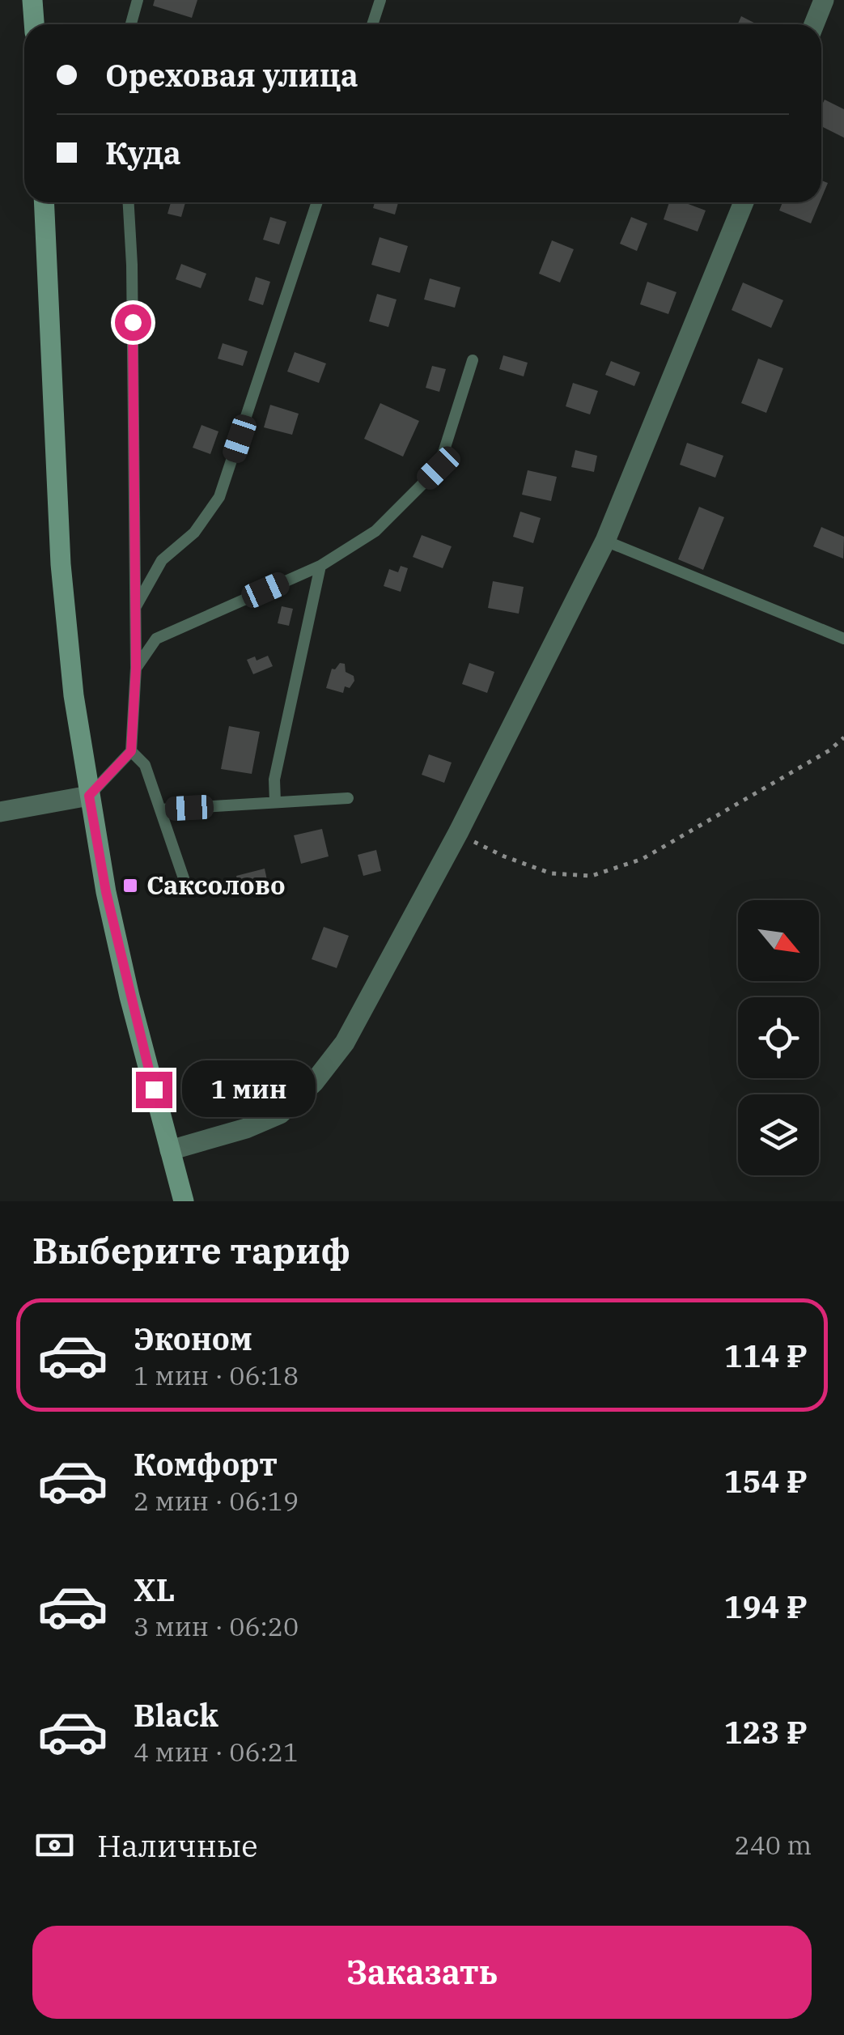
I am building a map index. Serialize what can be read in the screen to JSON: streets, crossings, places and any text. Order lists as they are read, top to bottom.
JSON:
{
  "places": {
    "transit": ["Саксолово"]
  },
  "north": "bottom right",
  "page": {
    "banner": ["Ореховая улица", "Куда"],
    "bubble": "1 мин",
    "heading": "Выберите тариф",
    "list": [
      {
        "name": "Эконом",
        "note": "1 мин · 06:18",
        "value": "114 ₽"
      },
      {
        "name": "Комфорт",
        "note": "2 мин · 06:19",
        "value": "154 ₽"
      },
      {
        "name": "XL",
        "note": "3 мин · 06:20",
        "value": "194 ₽"
      },
      {
        "name": "Black",
        "note": "4 мин · 06:21",
        "value": "123 ₽"
      }
    ],
    "pay": ["Наличные", "240 m"],
    "buttons": "Заказать"
  }
}
